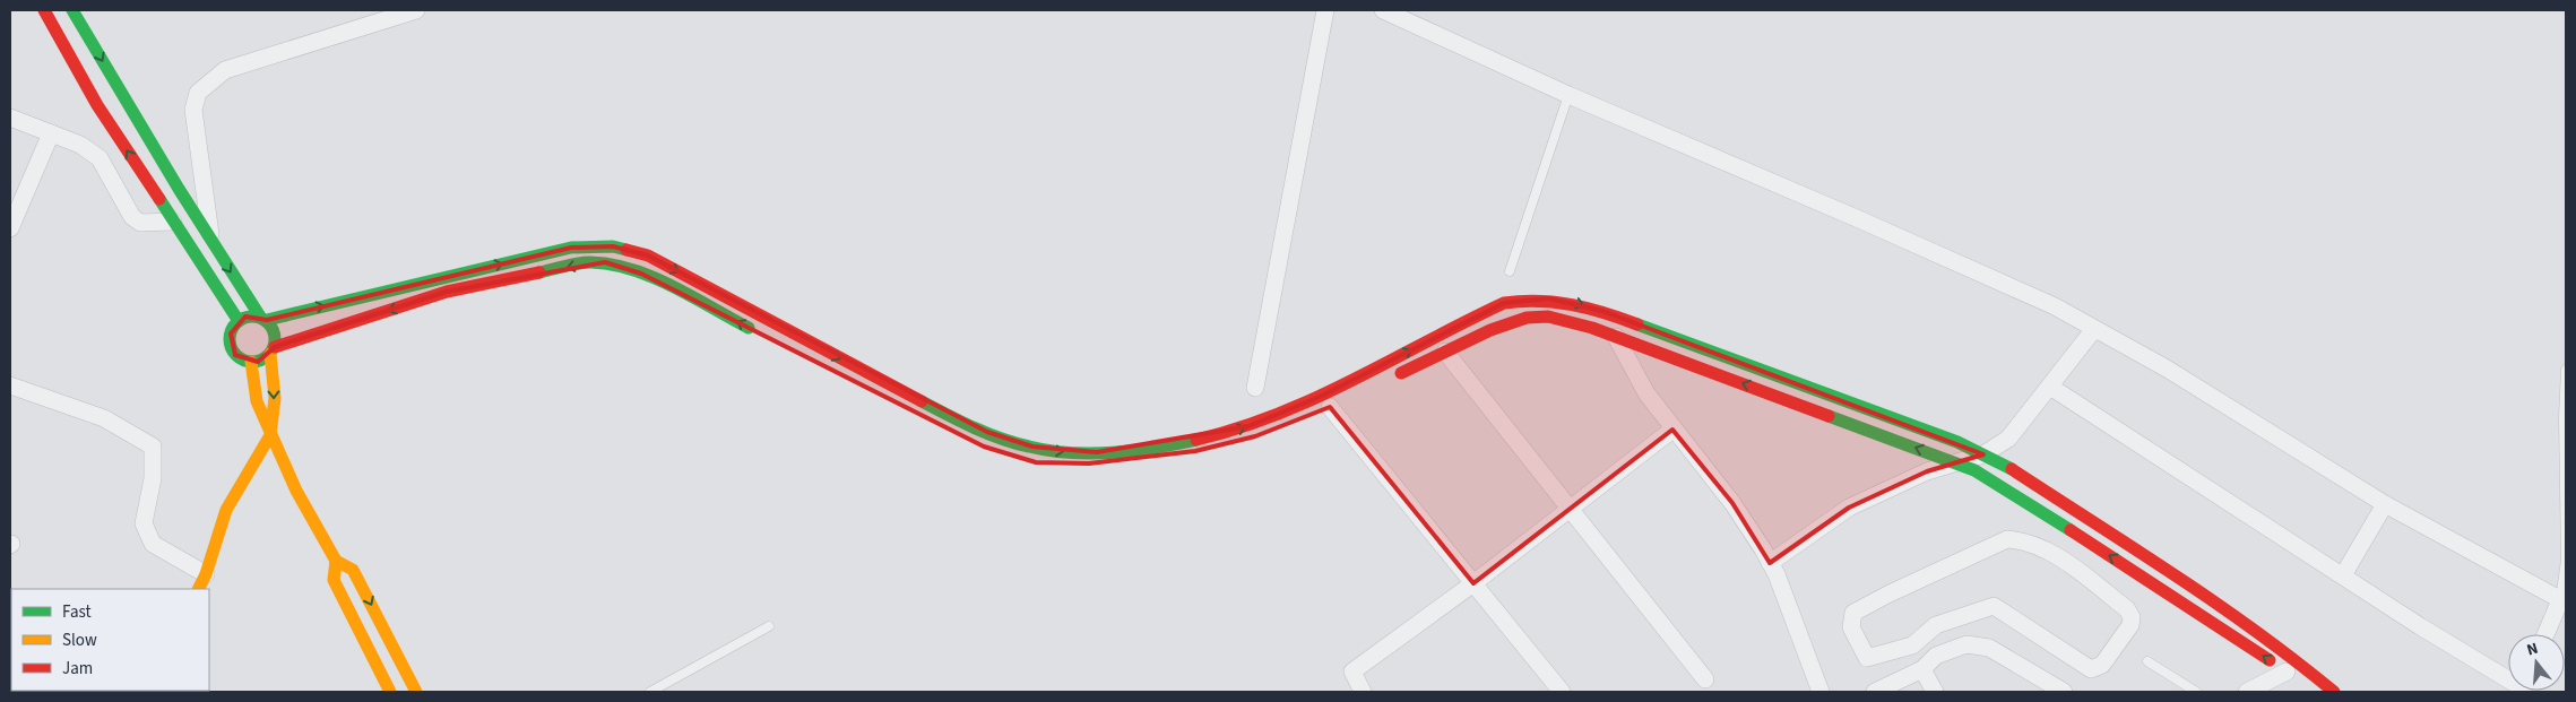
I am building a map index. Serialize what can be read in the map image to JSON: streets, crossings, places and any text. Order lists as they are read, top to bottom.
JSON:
{
  "legend": ["Fast", "Slow", "Jam"],
  "north": "top"
}
